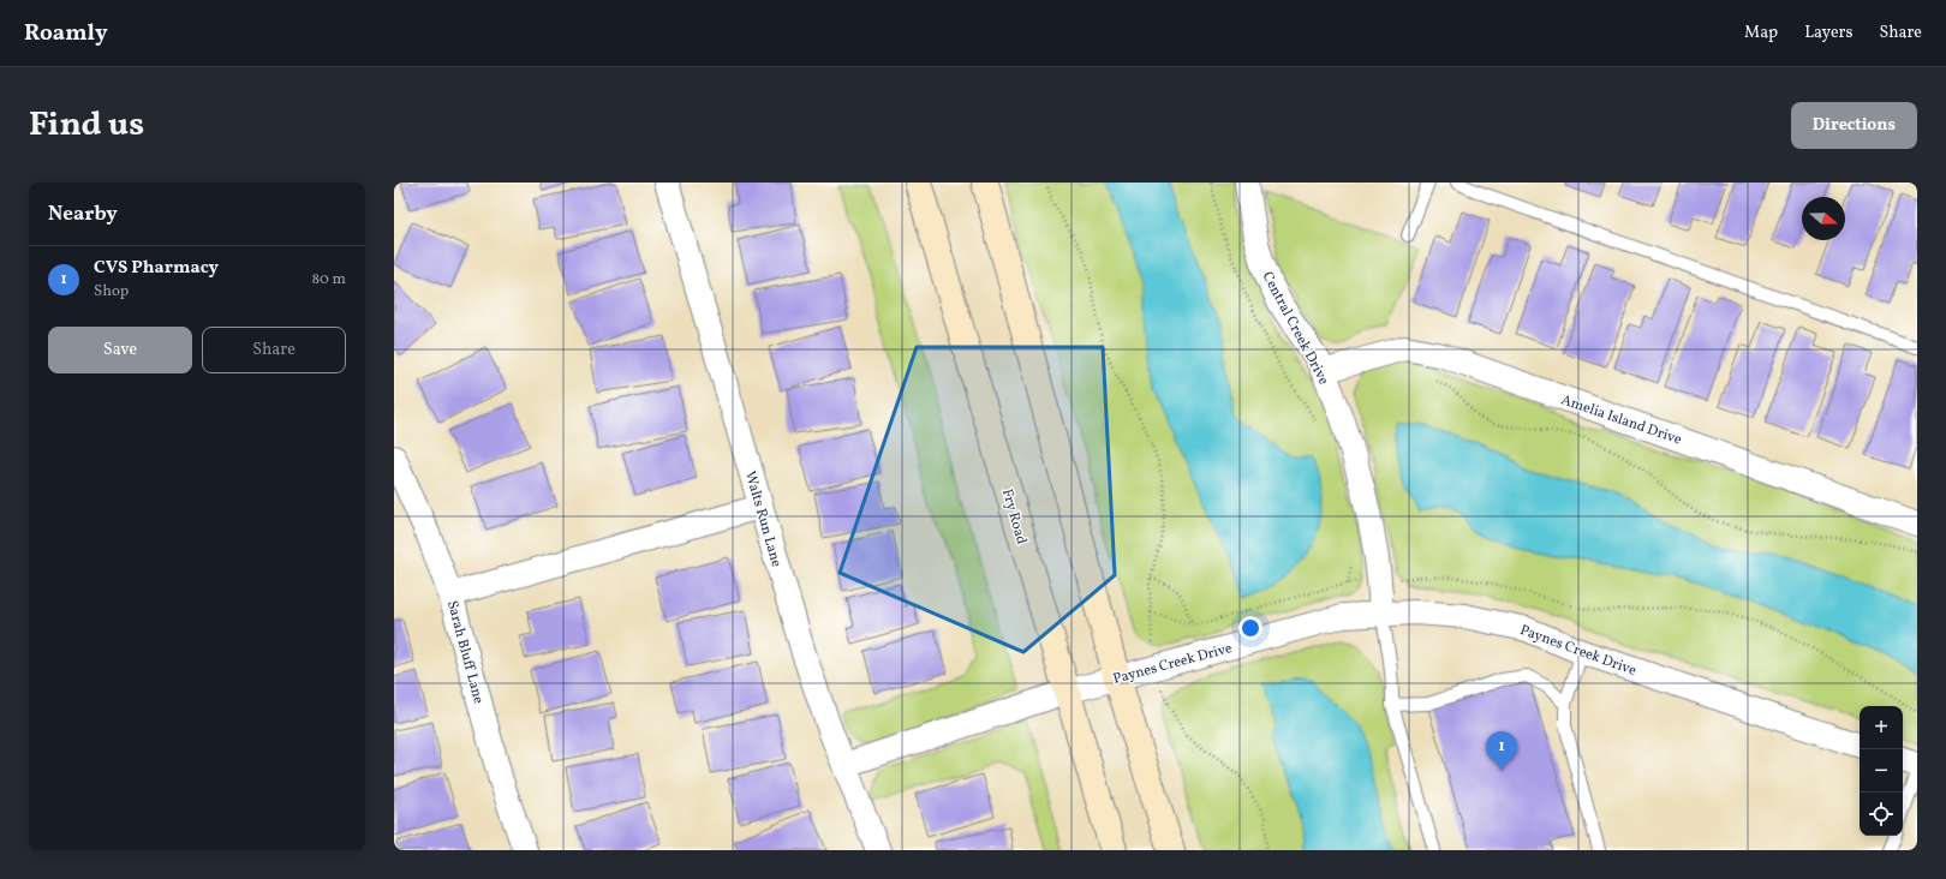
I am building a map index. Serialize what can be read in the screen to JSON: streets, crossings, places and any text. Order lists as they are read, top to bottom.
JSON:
{
  "streets": {
    "main road": ["Fry Road"],
    "street": [
      "Central Creek Drive",
      "Amelia Island Drive",
      "Walts Run Lane",
      "Paynes Creek Drive",
      "Sarah Bluff Lane"
    ]
  },
  "crossings": [
    ["Central Creek Drive", "Amelia Island Drive"],
    ["Central Creek Drive", "Paynes Creek Drive"],
    ["Fry Road", "Paynes Creek Drive"],
    ["Walts Run Lane", "Paynes Creek Drive"]
  ],
  "north": "right",
  "page": {
    "header": "Roamly",
    "nav": ["Map", "Layers", "Share"],
    "title": "Find us",
    "buttons": [
      "Directions",
      ["Save", "Share"]
    ],
    "heading": "Nearby",
    "list": [
      {
        "mark": "1",
        "name": "CVS Pharmacy",
        "note": "Shop",
        "value": "80 m"
      }
    ],
    "map_buttons": ["+", "−"],
    "pins": "1"
  }
}
